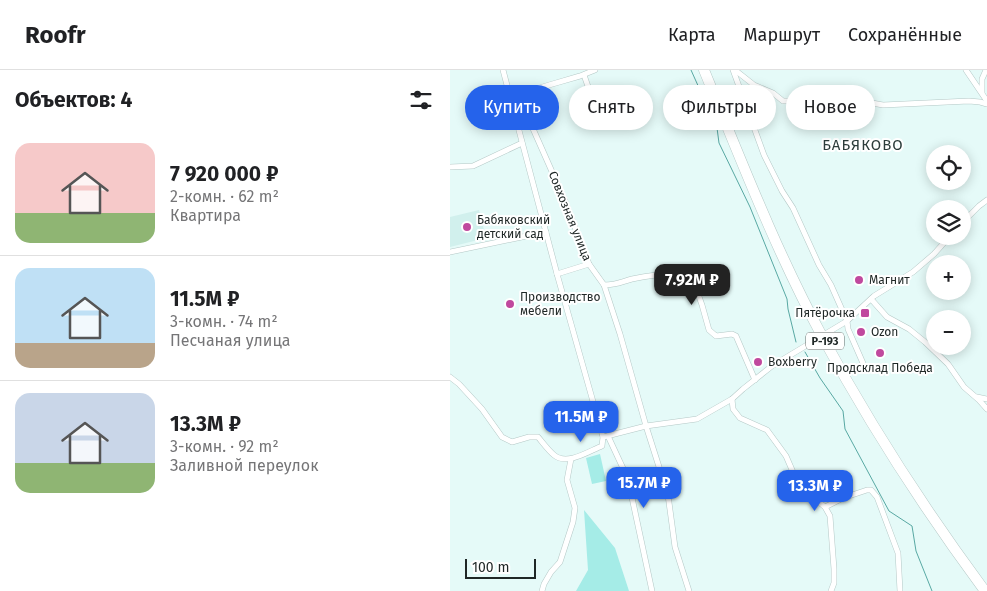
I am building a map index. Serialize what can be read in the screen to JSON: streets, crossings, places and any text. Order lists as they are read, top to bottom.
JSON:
{
  "streets": {
    "highway": ["Р-193"],
    "street": ["Совхозная улица"]
  },
  "districts": ["БАБЯКОВО"],
  "places": {
    "other": [
      "Бабяковский детский сад",
      "Магнит",
      "Производство мебели",
      "Ozon",
      "Продсклад Победа",
      "Boxberry"
    ],
    "transit": ["Пятёрочка"]
  },
  "scale_bar": "100 m",
  "page": {
    "header": "Roofr",
    "nav": ["Карта", "Маршрут", "Сохранённые"],
    "heading": "Объектов: 4",
    "chip": [
      "Купить",
      "Снять",
      "Фильтры",
      "Новое"
    ],
    "list": [
      {
        "name": "7 920 000 ₽",
        "note": "2-комн. · 62 m² · Квартира"
      },
      {
        "name": "11.5M ₽",
        "note": "3-комн. · 74 m² · Песчаная улица"
      },
      {
        "name": "13.3M ₽",
        "note": "3-комн. · 92 m² · Заливной переулок"
      }
    ],
    "map_buttons": ["+", "−"],
    "price": [
      "7.92M ₽",
      "11.5M ₽",
      "15.7M ₽",
      "13.3M ₽"
    ],
    "scale": "100 m"
  }
}
